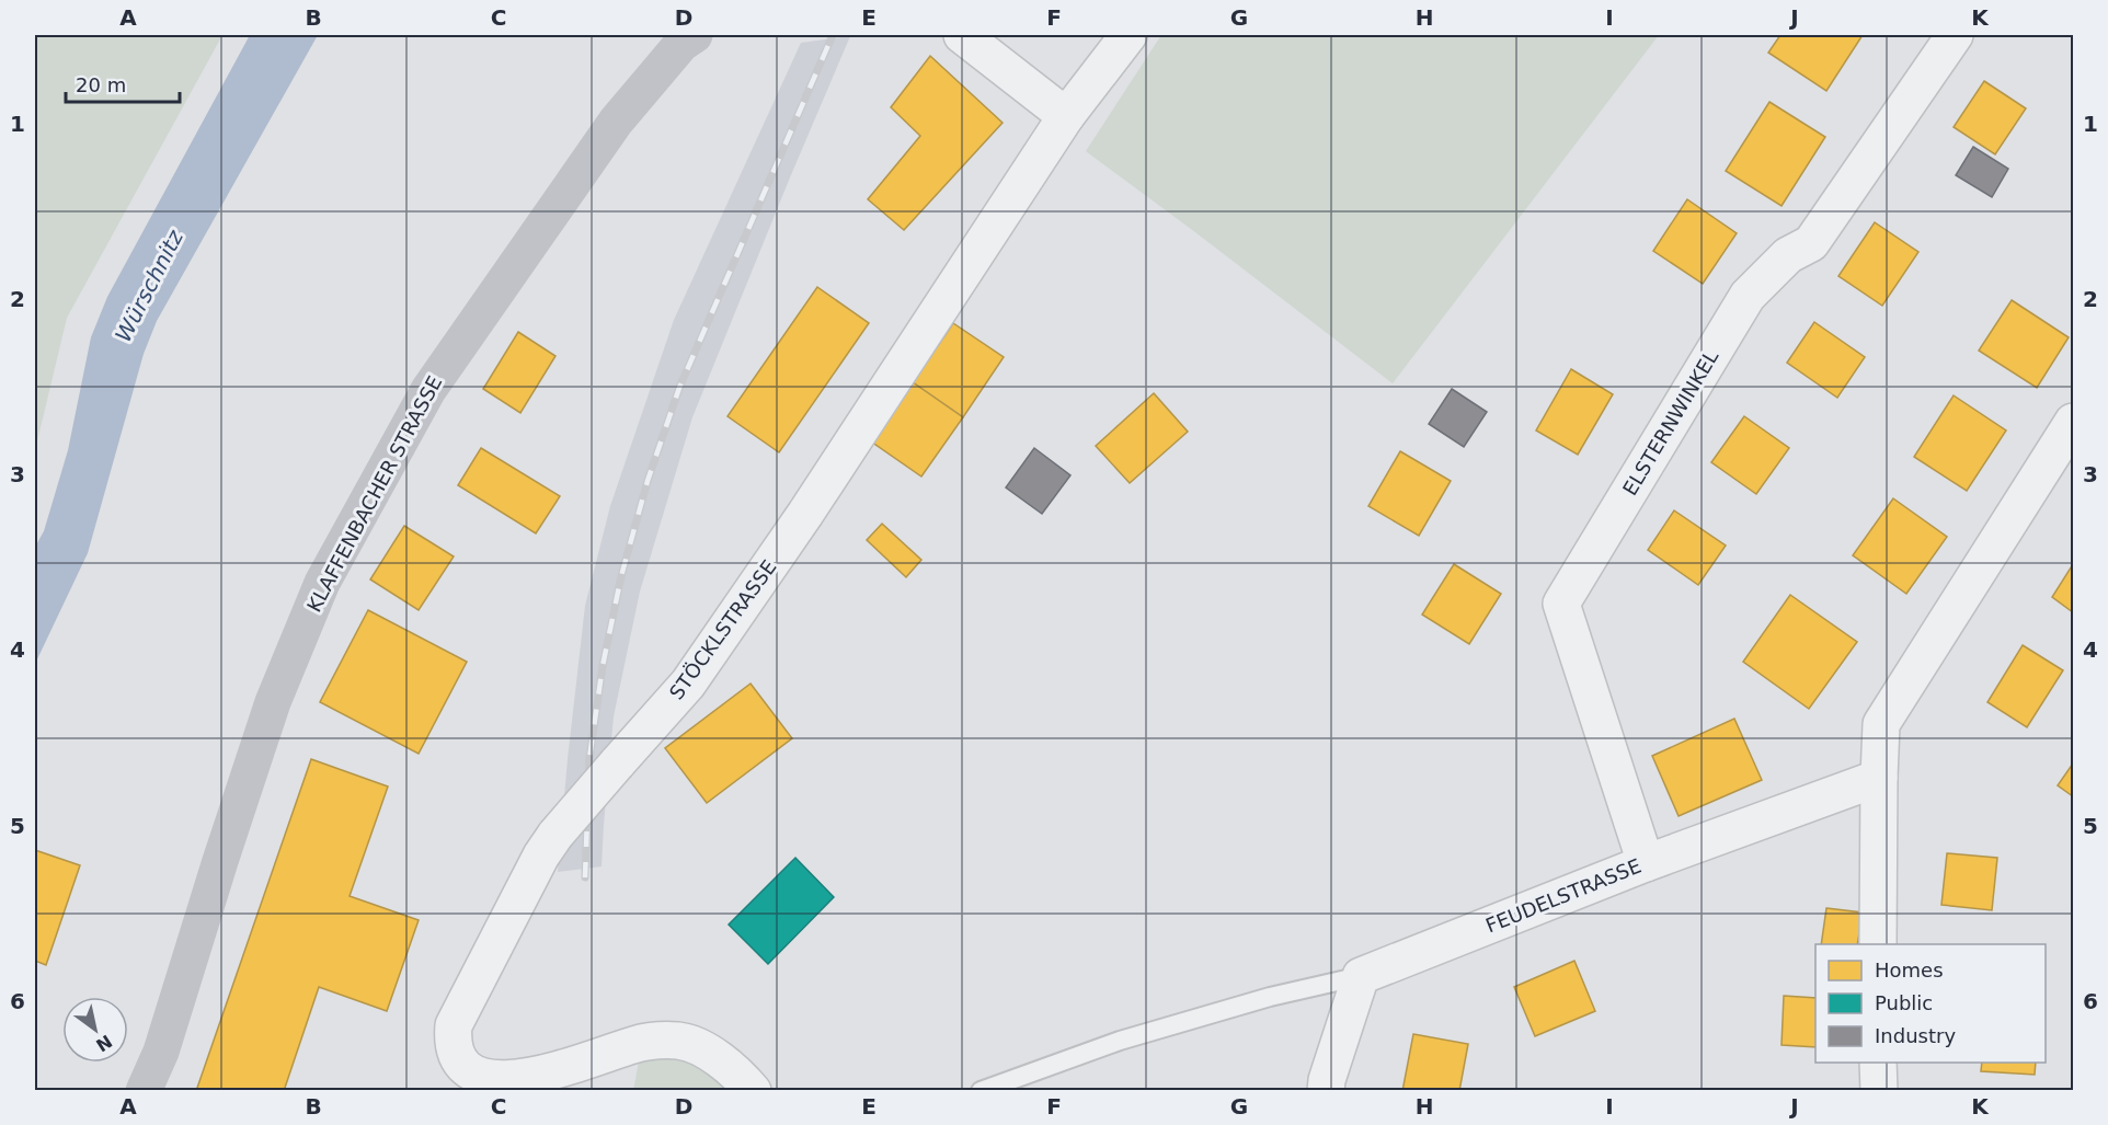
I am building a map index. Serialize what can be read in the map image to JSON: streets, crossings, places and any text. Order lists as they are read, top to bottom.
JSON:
{
  "streets": {
    "main road": ["KLAFFENBACHER STRASSE"],
    "street": ["ELSTERNWINKEL", "STÖCKLSTRASSE", "FEUDELSTRASSE"]
  },
  "crossings": [
    ["ELSTERNWINKEL", "FEUDELSTRASSE"]
  ],
  "water": ["Würschnitz"],
  "legend": ["Homes", "Public", "Industry"],
  "scale_bar": "20 m",
  "north": "bottom right",
  "grid": {
    "columns": [
      "A",
      "B",
      "C",
      "D",
      "E",
      "F",
      "G",
      "H",
      "I",
      "J",
      "K"
    ],
    "rows": [
      "1",
      "2",
      "3",
      "4",
      "5",
      "6"
    ]
  }
}
